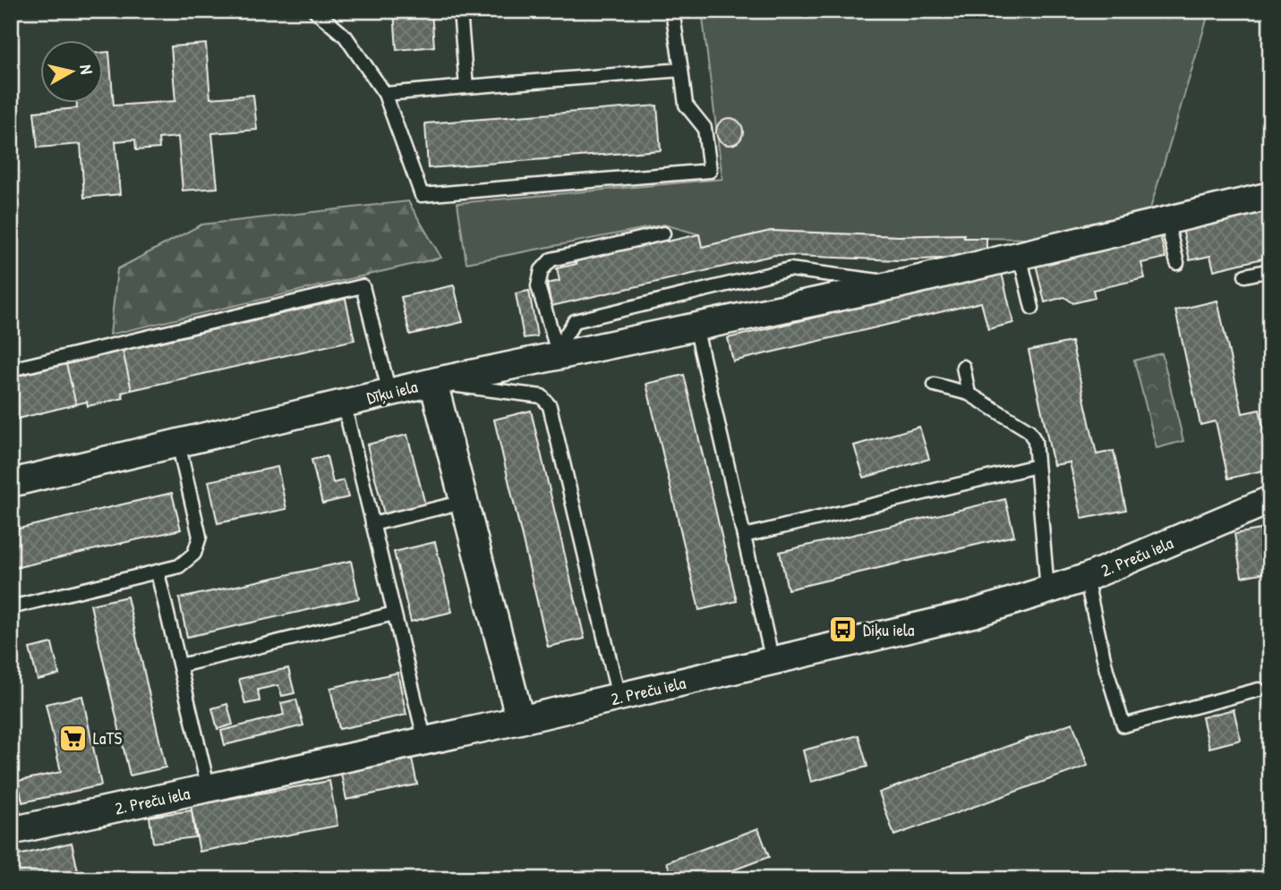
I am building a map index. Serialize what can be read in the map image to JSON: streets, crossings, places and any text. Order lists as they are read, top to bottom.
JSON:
{
  "streets": {
    "street": ["Dīķu iela", "2. Preču iela"]
  },
  "crossings": [
    ["Dīķu iela", "2. Preču iela"]
  ],
  "places": {
    "bus stop": ["Diķu iela"],
    "supermarket": ["LaTS"]
  },
  "north": "right"
}
